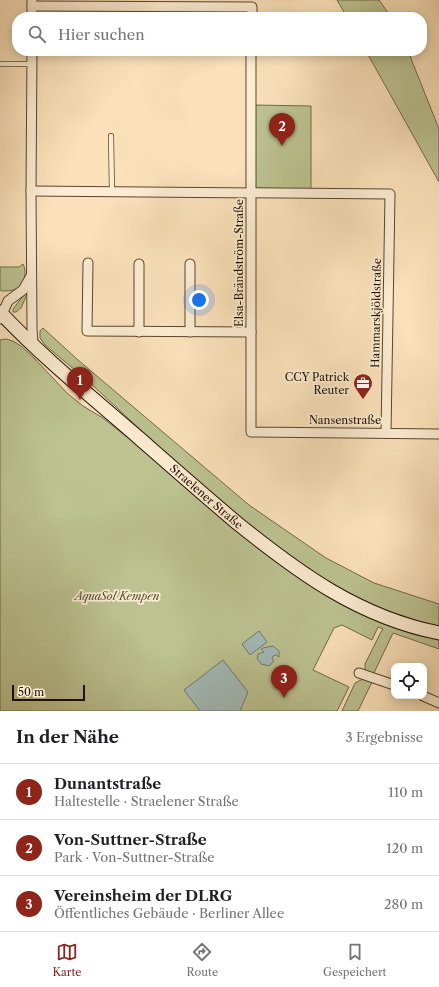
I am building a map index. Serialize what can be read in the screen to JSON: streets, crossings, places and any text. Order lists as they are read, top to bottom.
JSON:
{
  "streets": {
    "street": [
      "Elsa-Brändström-Straße",
      "Hammarskjöldstraße",
      "Nansenstraße",
      "Straelener Straße"
    ]
  },
  "crossings": [
    ["Elsa-Brändström-Straße", "Hammarskjöldstraße"],
    ["Elsa-Brändström-Straße", "Nansenstraße"],
    ["Hammarskjöldstraße", "Nansenstraße"]
  ],
  "parks": ["AquaSol Kempen"],
  "places": {
    "office": ["CCY Patrick Reuter"]
  },
  "scale_bar": "50 m",
  "page": {
    "search": "Hier suchen",
    "pins": ["2", "1", "3"],
    "scale": "50 m",
    "heading": ["In der Nähe", "3 Ergebnisse"],
    "list": [
      {
        "mark": "1",
        "name": "Dunantstraße",
        "note": "Haltestelle · Straelener Straße",
        "value": "110 m"
      },
      {
        "mark": "2",
        "name": "Von-Suttner-Straße",
        "note": "Park · Von-Suttner-Straße",
        "value": "120 m"
      },
      {
        "mark": "3",
        "name": "Vereinsheim der DLRG",
        "note": "Öffentliches Gebäude · Berliner Allee",
        "value": "280 m"
      }
    ],
    "nav": ["Karte", "Route", "Gespeichert"]
  }
}
